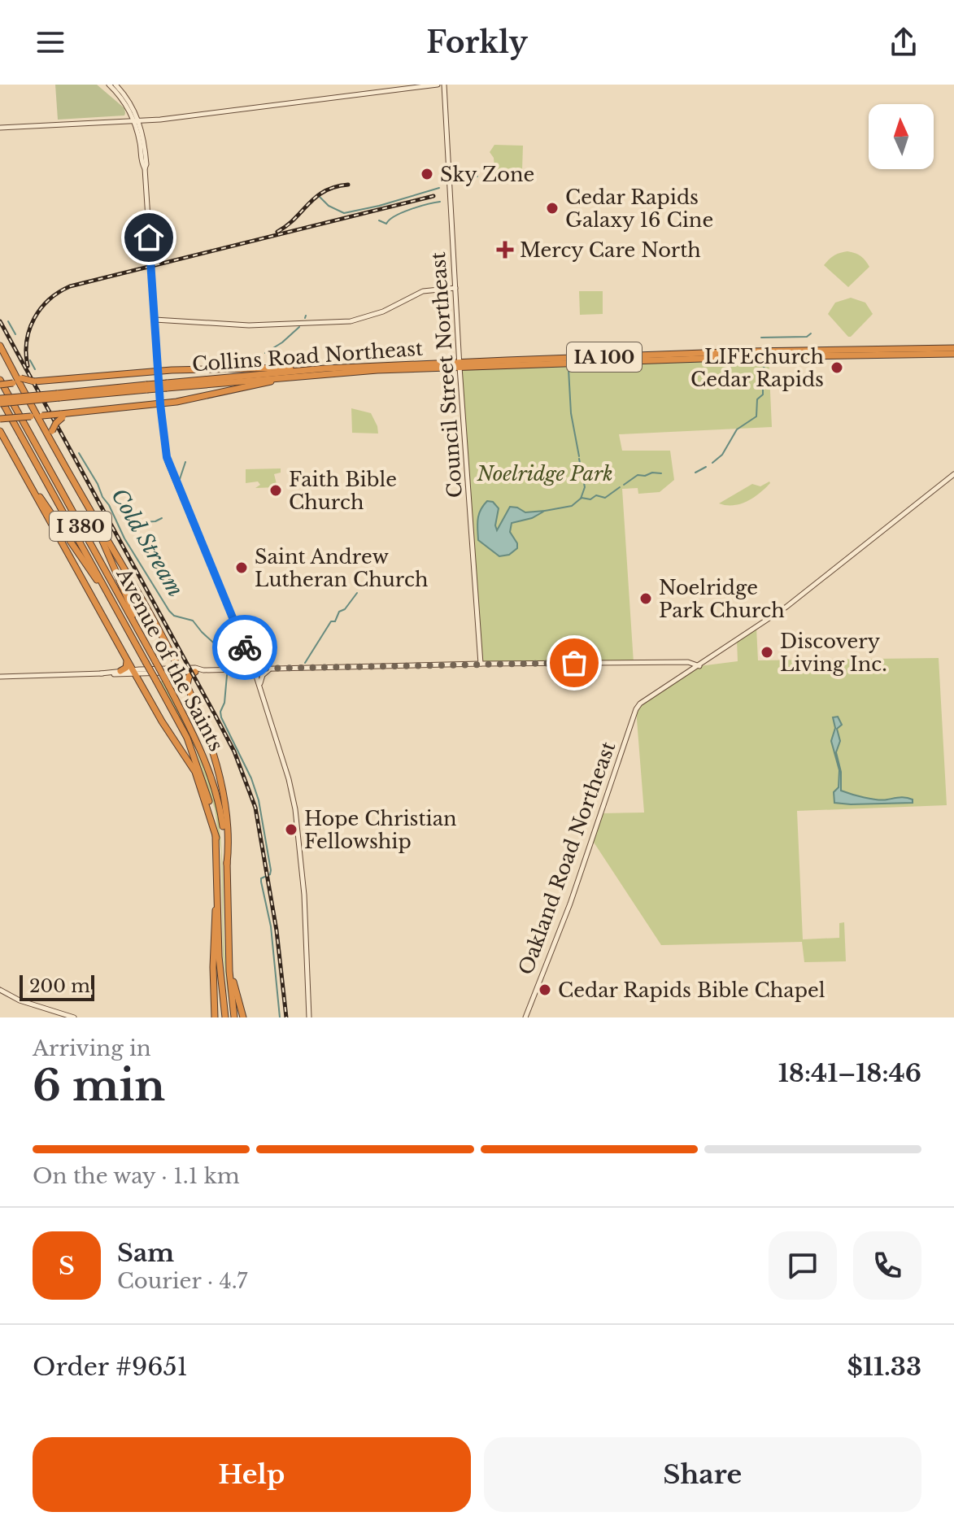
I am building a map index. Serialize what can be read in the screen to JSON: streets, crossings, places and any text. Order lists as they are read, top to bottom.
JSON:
{
  "streets": {
    "highway": [
      "Collins Road Northeast",
      "IA 100",
      "I 380",
      "Avenue of the Saints"
    ],
    "main road": ["Council Street Northeast", "Oakland Road Northeast"]
  },
  "crossings": [
    ["Collins Road Northeast", "Council Street Northeast"],
    ["Collins Road Northeast", "Avenue of the Saints"]
  ],
  "water": ["Cold Stream"],
  "parks": ["Noelridge Park"],
  "places": {
    "other": [
      "Sky Zone",
      "Cedar Rapids Galaxy 16 Cine",
      "LIFEchurch Cedar Rapids",
      "Faith Bible Church",
      "Saint Andrew Lutheran Church",
      "Noelridge Park Church",
      "Discovery Living Inc.",
      "Hope Christian Fellowship",
      "Cedar Rapids Bible Chapel"
    ],
    "health": ["Mercy Care North"]
  },
  "scale_bar": "200 m",
  "north": "top",
  "page": {
    "header": "Forkly",
    "scale": "200 m",
    "heading": ["6 min", "Arriving in", "18:41–18:46"],
    "panel": [
      "Sam",
      "Courier · 4.7",
      "Order #9651",
      "$11.33"
    ],
    "bar": "On the way · 1.1 km",
    "round": "S",
    "buttons": ["Help", "Share"]
  }
}
